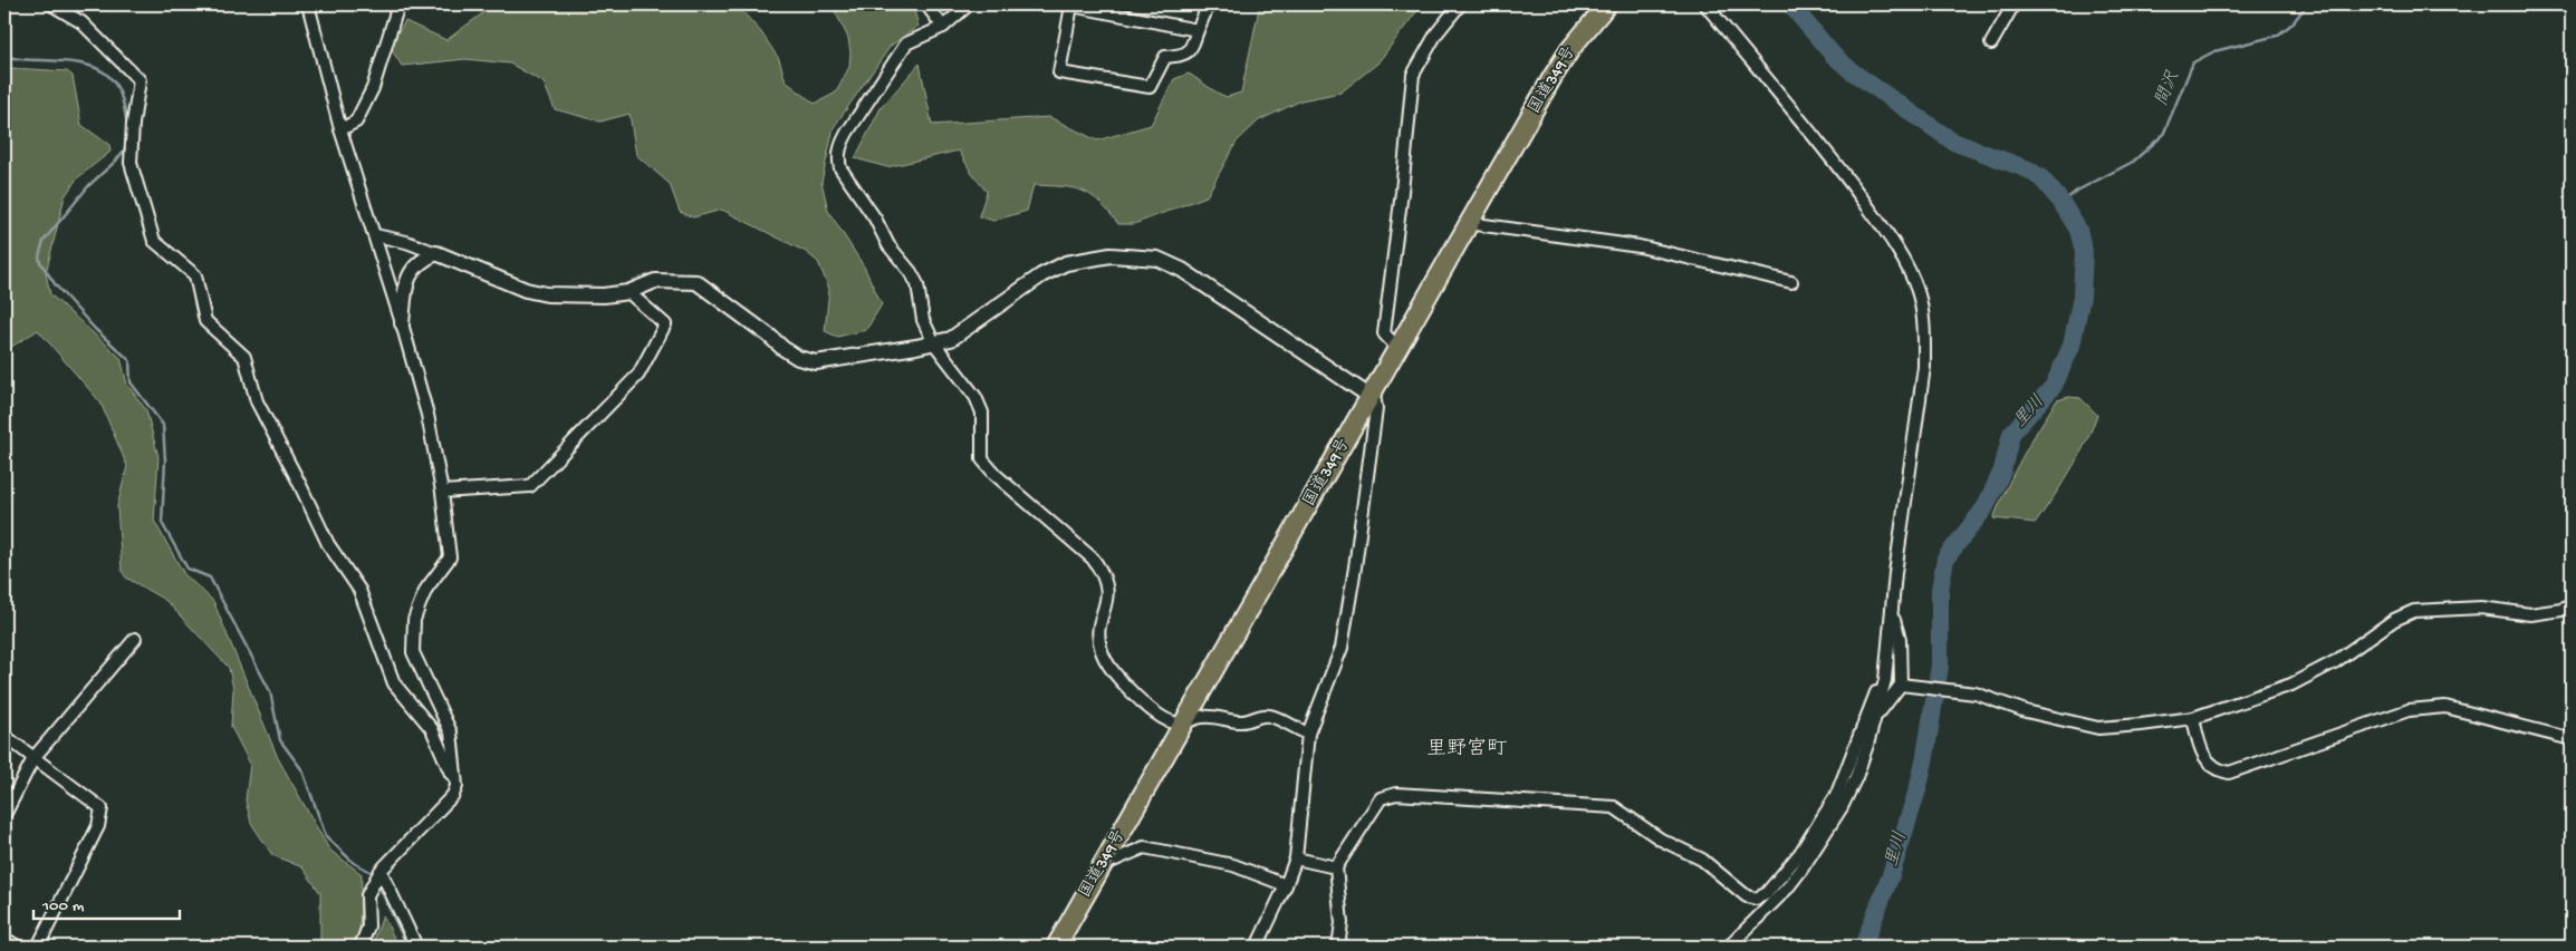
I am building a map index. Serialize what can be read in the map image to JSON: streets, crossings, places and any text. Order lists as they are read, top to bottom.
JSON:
{
  "streets": {
    "highway": ["国道349号"]
  },
  "districts": ["里野宮町"],
  "water": ["間沢", "里川"],
  "scale_bar": "100 m"
}
